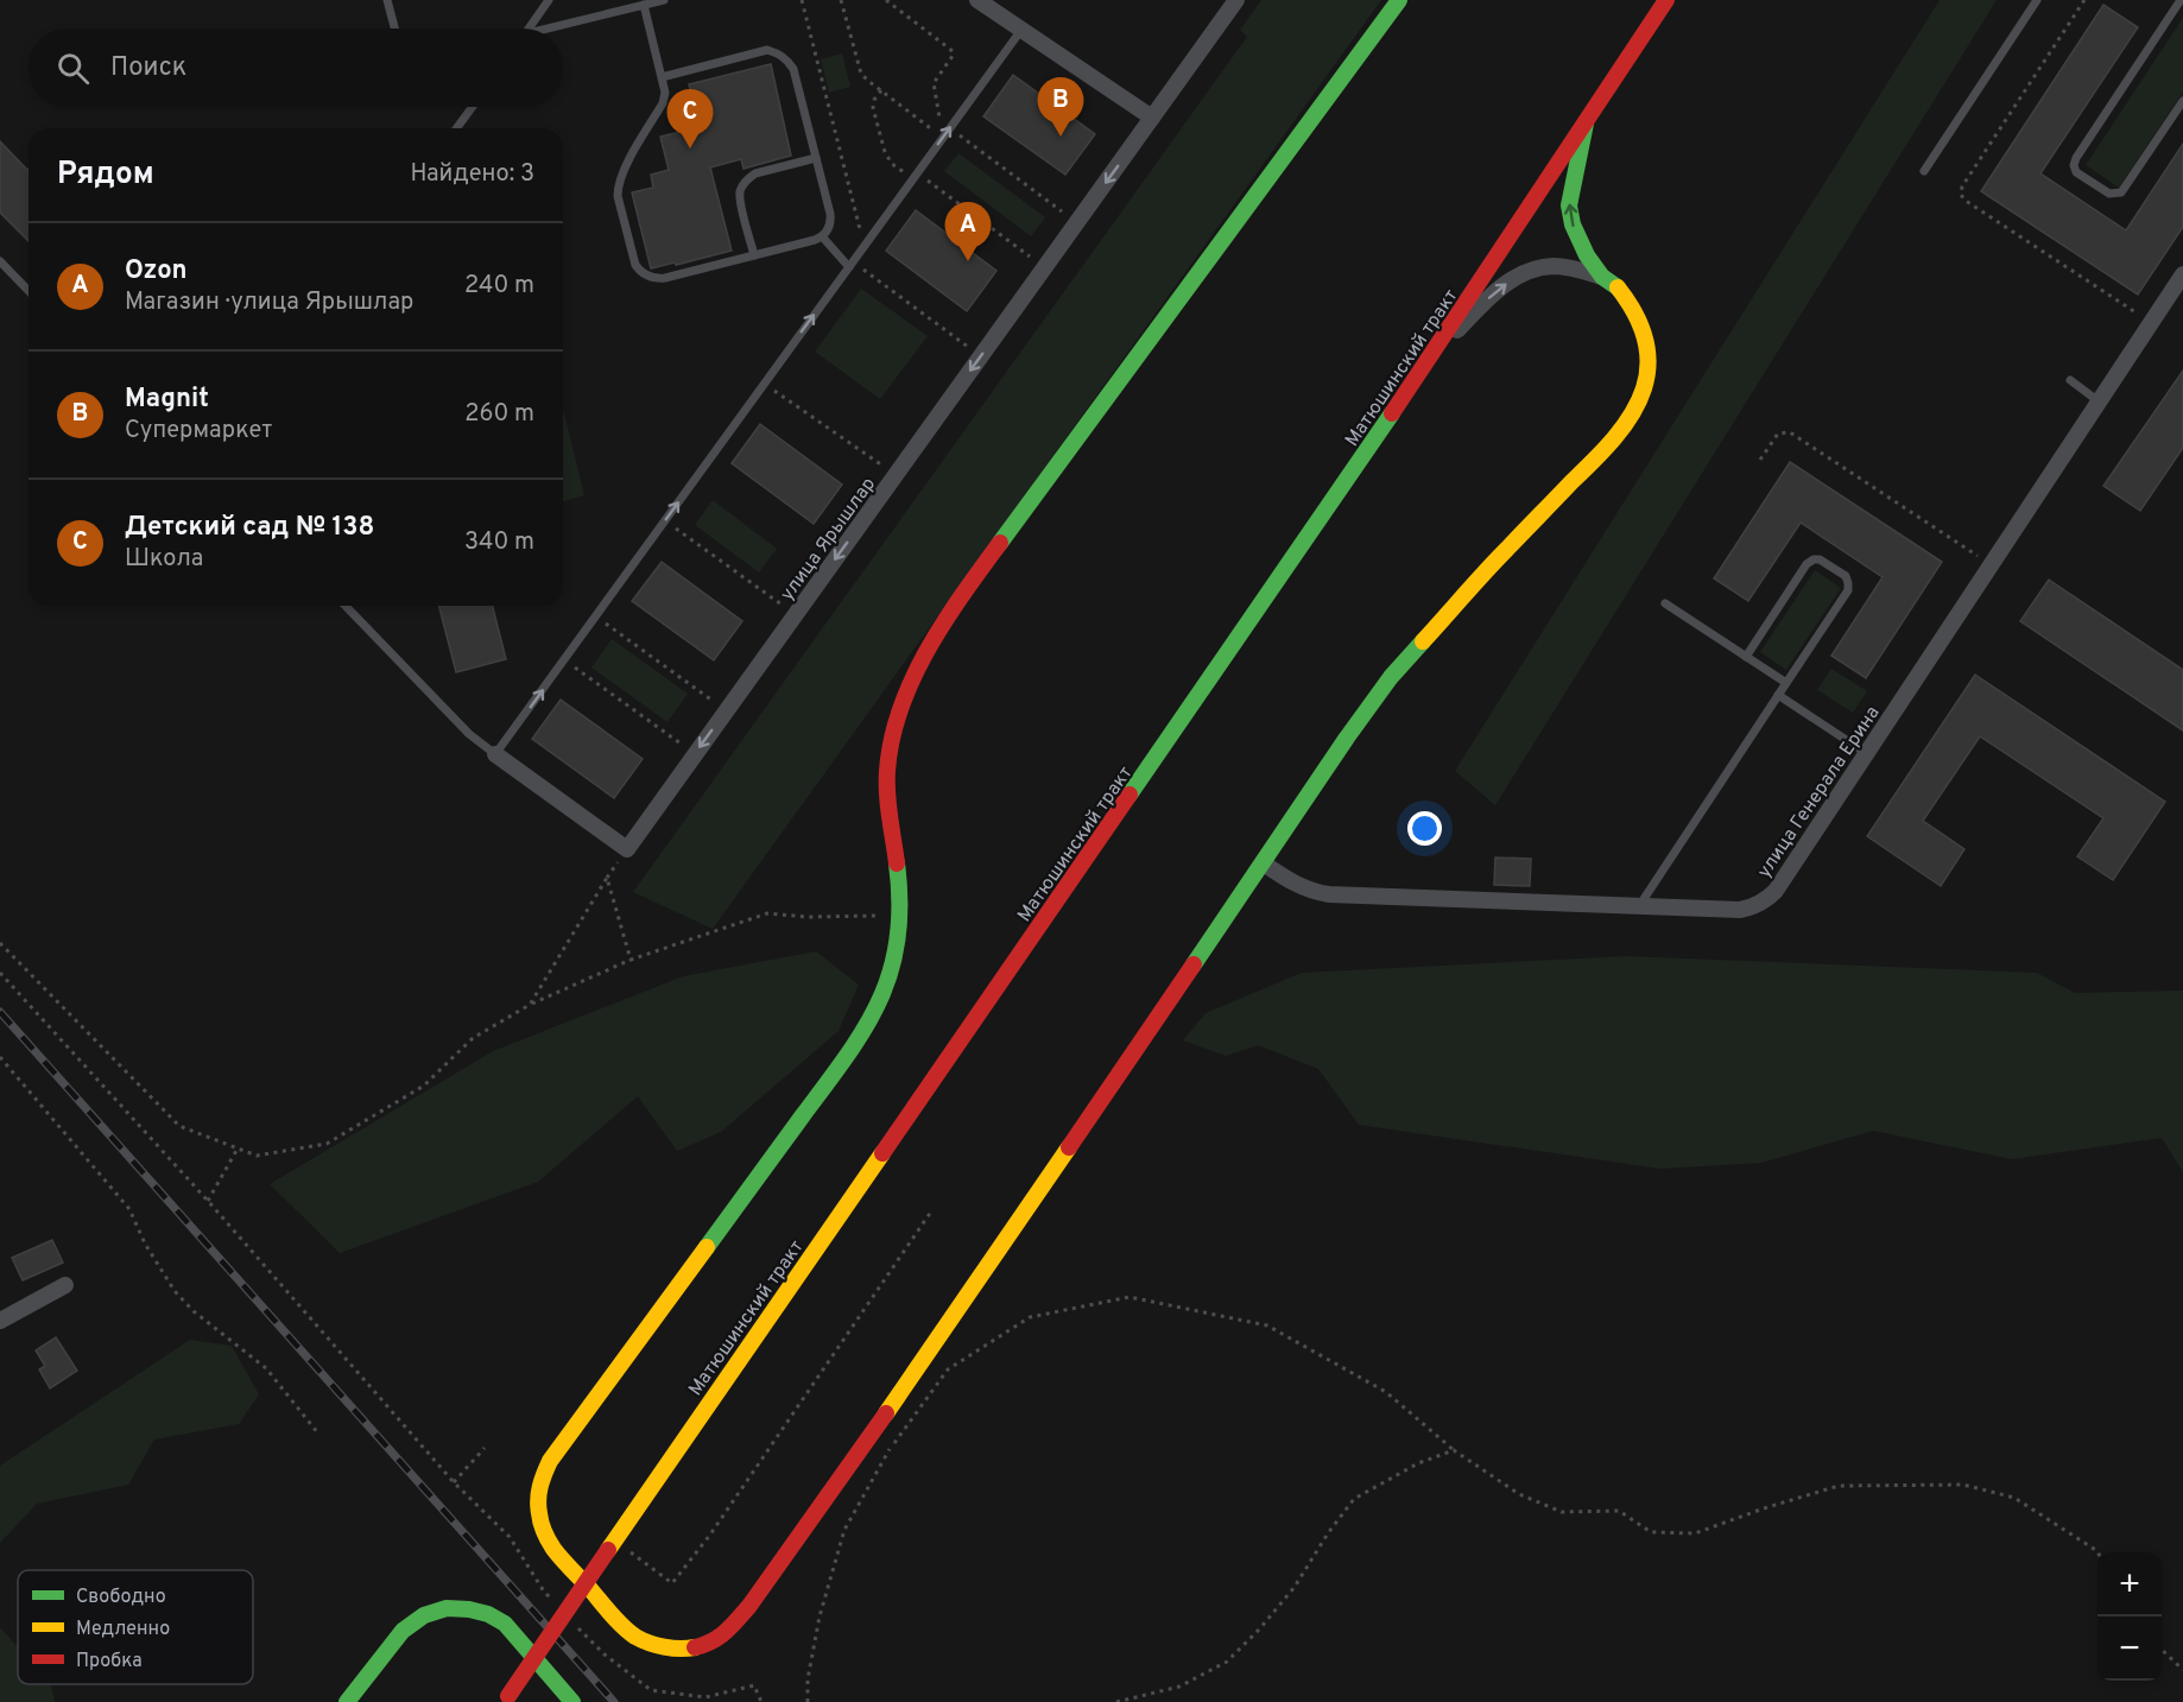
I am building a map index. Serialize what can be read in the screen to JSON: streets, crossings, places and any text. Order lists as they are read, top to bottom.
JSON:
{
  "streets": {
    "street": ["Матюшинский тракт", "улица Ярышлар", "улица Генерала Ерина"]
  },
  "legend": ["Свободно", "Медленно", "Пробка"],
  "page": {
    "search": "Поиск",
    "pins": ["B", "C", "A"],
    "heading": ["Рядом", "Найдено: 3"],
    "list": [
      {
        "mark": "A",
        "name": "Ozon",
        "note": "Магазин · улица Ярышлар",
        "value": "240 m"
      },
      {
        "mark": "B",
        "name": "Magnit",
        "note": "Супермаркет",
        "value": "260 m"
      },
      {
        "mark": "C",
        "name": "Детский сад № 138",
        "note": "Школа",
        "value": "340 m"
      }
    ],
    "map_buttons": ["+", "−"]
  }
}
